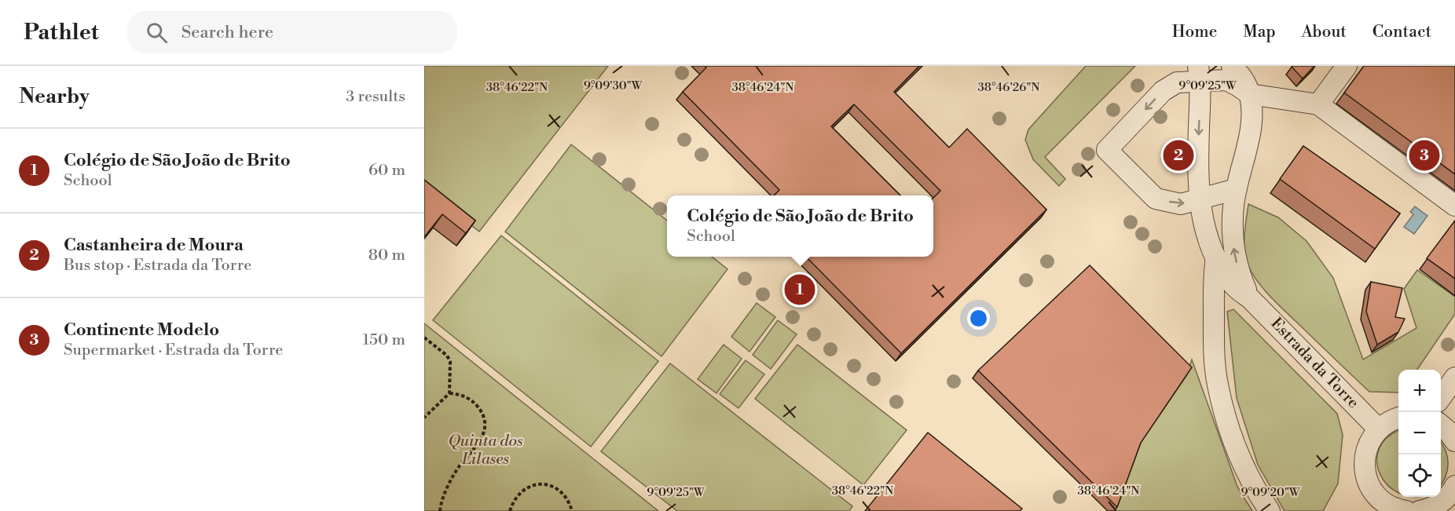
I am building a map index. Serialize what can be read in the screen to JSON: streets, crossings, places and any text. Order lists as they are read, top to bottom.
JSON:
{
  "streets": {
    "street": ["Estrada da Torre"]
  },
  "parks": ["Quinta dos Lilases"],
  "page": {
    "header": "Pathlet",
    "search": "Search here",
    "nav": [
      "Home",
      "Map",
      "About",
      "Contact"
    ],
    "heading": ["Nearby", "3 results"],
    "list": [
      {
        "mark": "1",
        "name": "Colégio de São João de Brito",
        "note": "School",
        "value": "60 m"
      },
      {
        "mark": "2",
        "name": "Castanheira de Moura",
        "note": "Bus stop · Estrada da Torre",
        "value": "80 m"
      },
      {
        "mark": "3",
        "name": "Continente Modelo",
        "note": "Supermarket · Estrada da Torre",
        "value": "150 m"
      }
    ],
    "pins": ["2", "3", "1"],
    "popup": ["Colégio de São João de Brito", "School"],
    "map_buttons": ["+", "−"]
  },
  "coordinates": [
    "9°09'30\"W",
    "9°09'25\"W",
    "38°46'22\"N",
    "38°46'24\"N",
    "38°46'26\"N",
    "9°09'20\"W"
  ]
}
